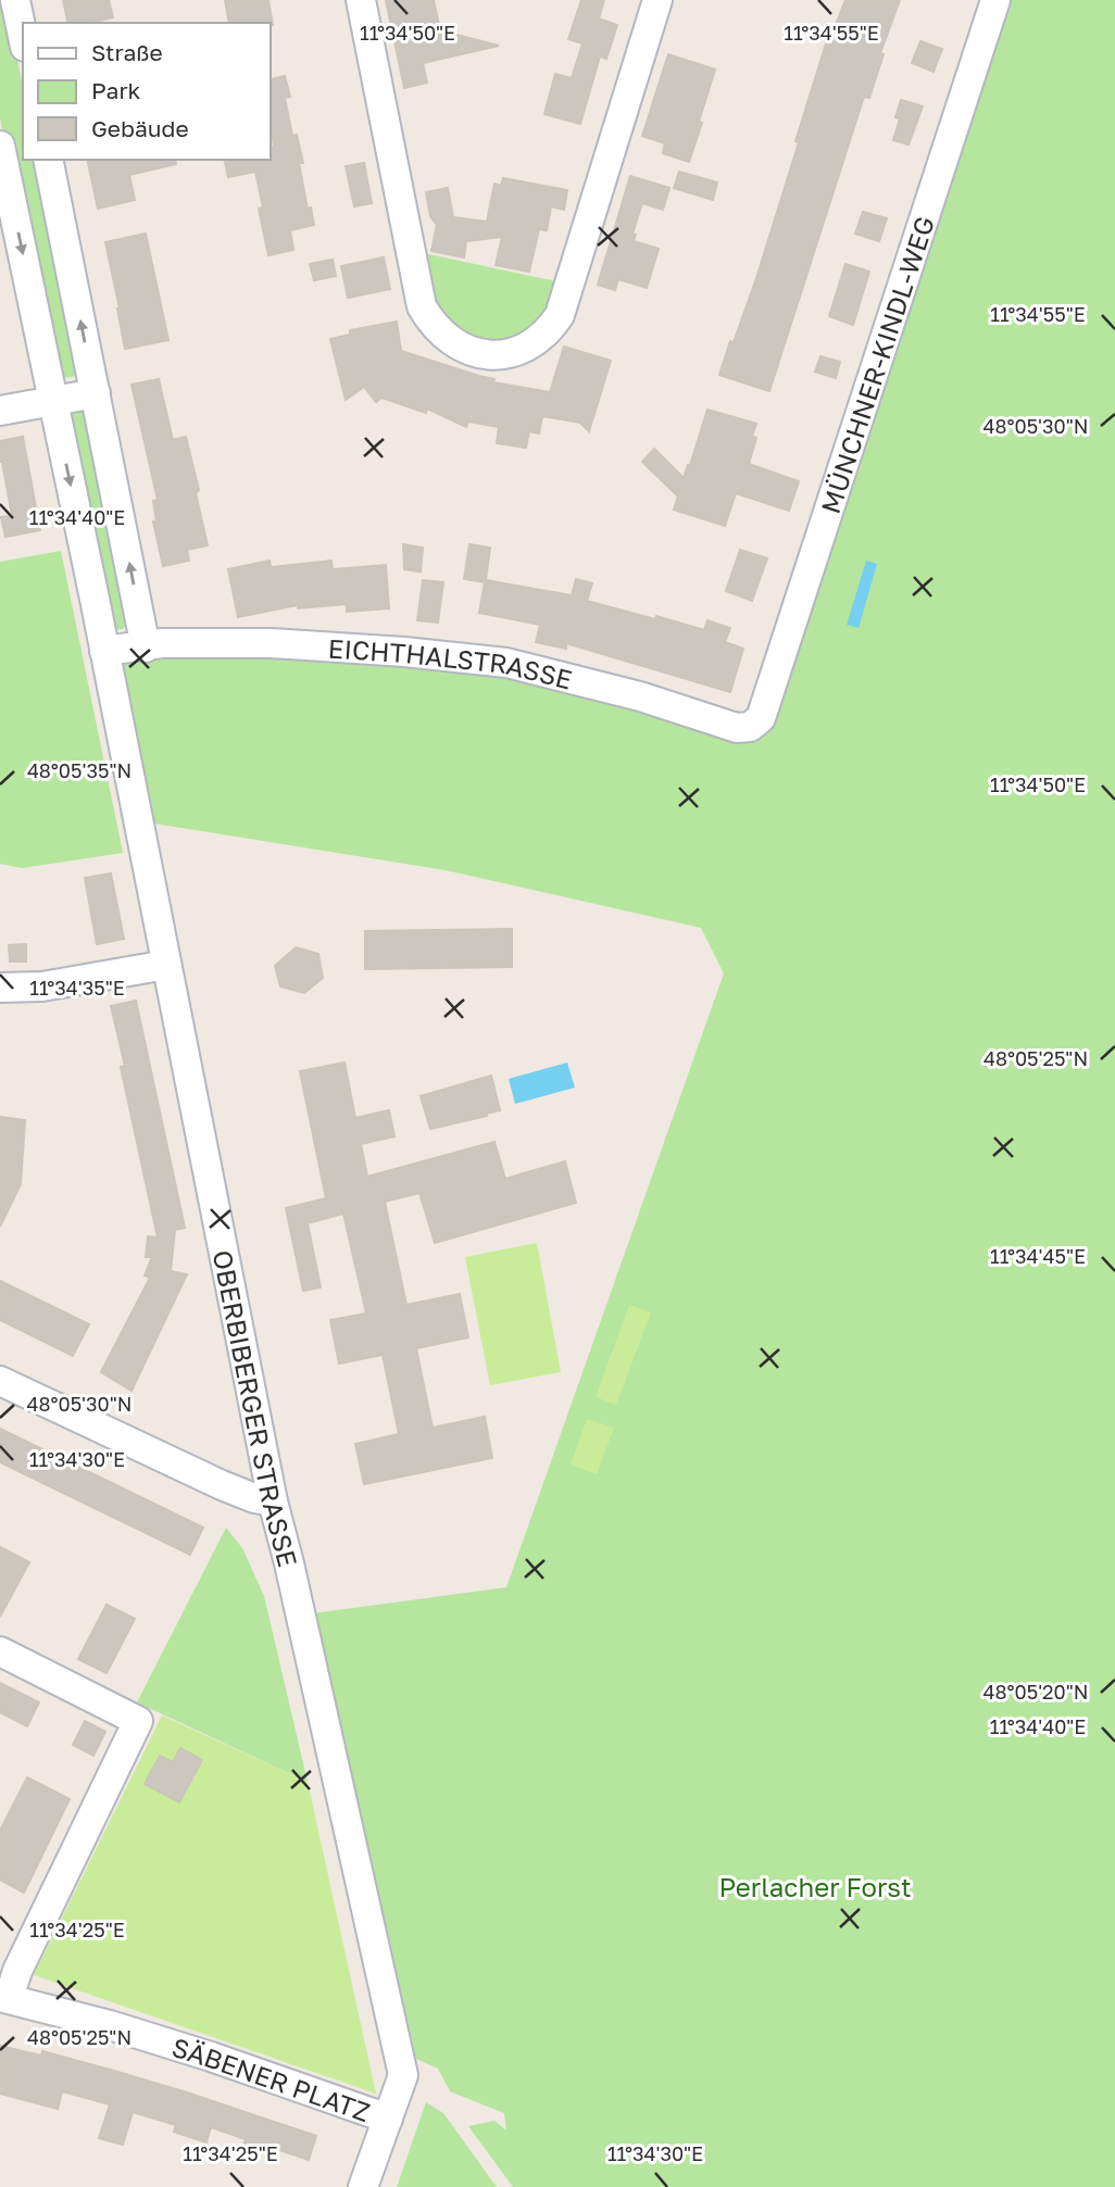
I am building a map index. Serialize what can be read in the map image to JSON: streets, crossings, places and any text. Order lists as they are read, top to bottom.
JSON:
{
  "streets": {
    "street": [
      "MÜNCHNER-KINDL-WEG",
      "EICHTHALSTRASSE",
      "OBERBIBERGER STRASSE",
      "SÄBENER PLATZ"
    ]
  },
  "crossings": [
    ["MÜNCHNER-KINDL-WEG", "EICHTHALSTRASSE"],
    ["OBERBIBERGER STRASSE", "SÄBENER PLATZ"]
  ],
  "parks": ["Perlacher Forst"],
  "legend": ["Straße", "Park", "Gebäude"],
  "coordinates": [
    "11°34'50\"E",
    "11°34'55\"E",
    "48°05'30\"N",
    "11°34'40\"E",
    "48°05'35\"N",
    "11°34'35\"E",
    "48°05'25\"N",
    "11°34'45\"E",
    "11°34'30\"E",
    "48°05'20\"N",
    "11°34'25\"E"
  ]
}
